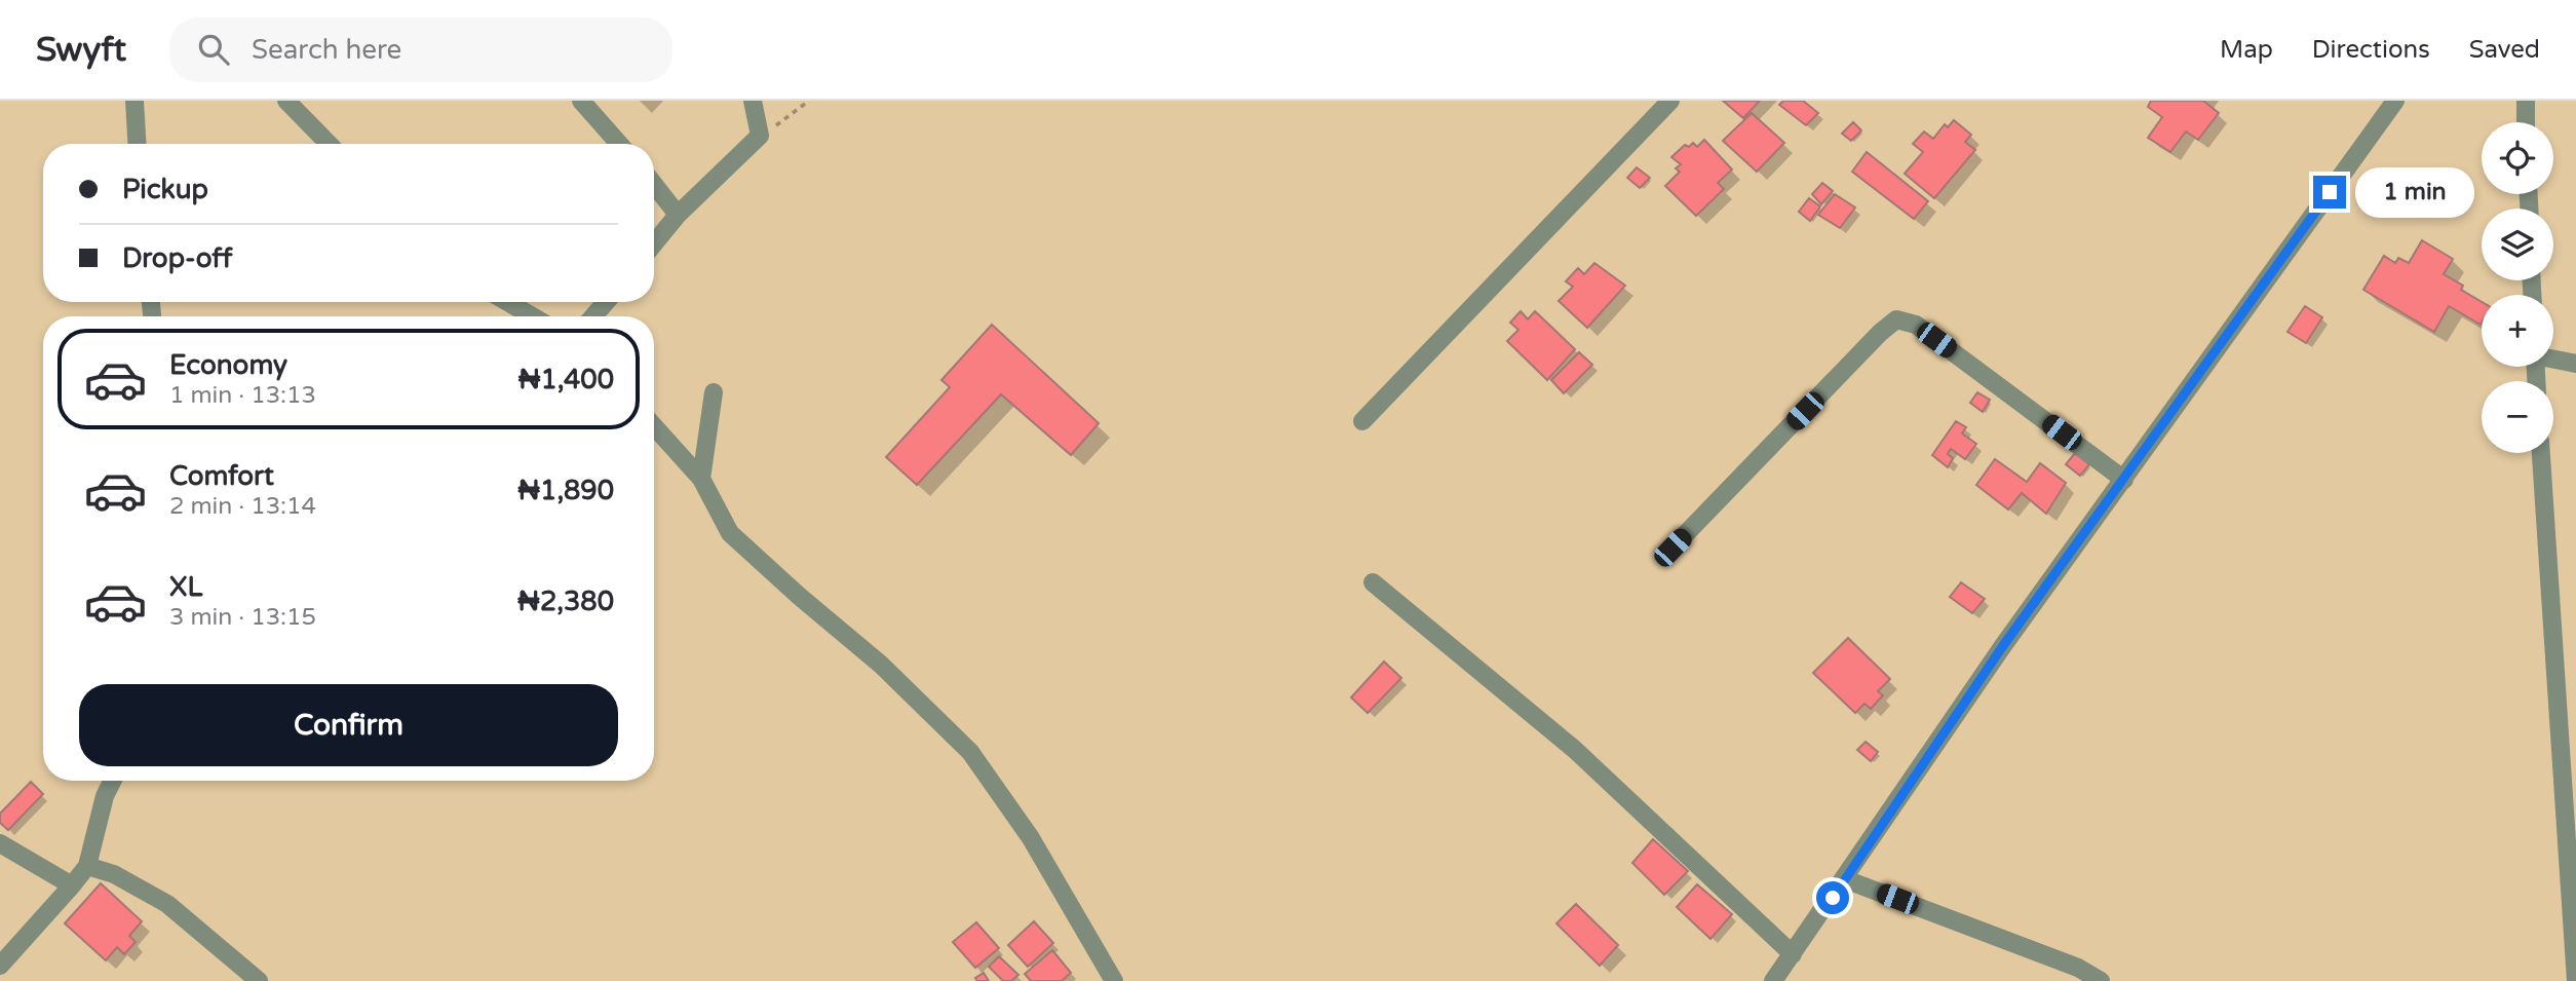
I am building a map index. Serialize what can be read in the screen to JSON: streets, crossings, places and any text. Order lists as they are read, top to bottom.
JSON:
{
  "page": {
    "header": "Swyft",
    "search": "Search here",
    "nav": ["Map", "Directions", "Saved"],
    "map_buttons": ["+", "−"],
    "banner": ["Pickup", "Drop-off"],
    "bubble": "1 min",
    "list": [
      {
        "name": "Economy",
        "note": "1 min · 13:13",
        "value": "₦1,400"
      },
      {
        "name": "Comfort",
        "note": "2 min · 13:14",
        "value": "₦1,890"
      },
      {
        "name": "XL",
        "note": "3 min · 13:15",
        "value": "₦2,380"
      }
    ],
    "buttons": "Confirm"
  }
}
